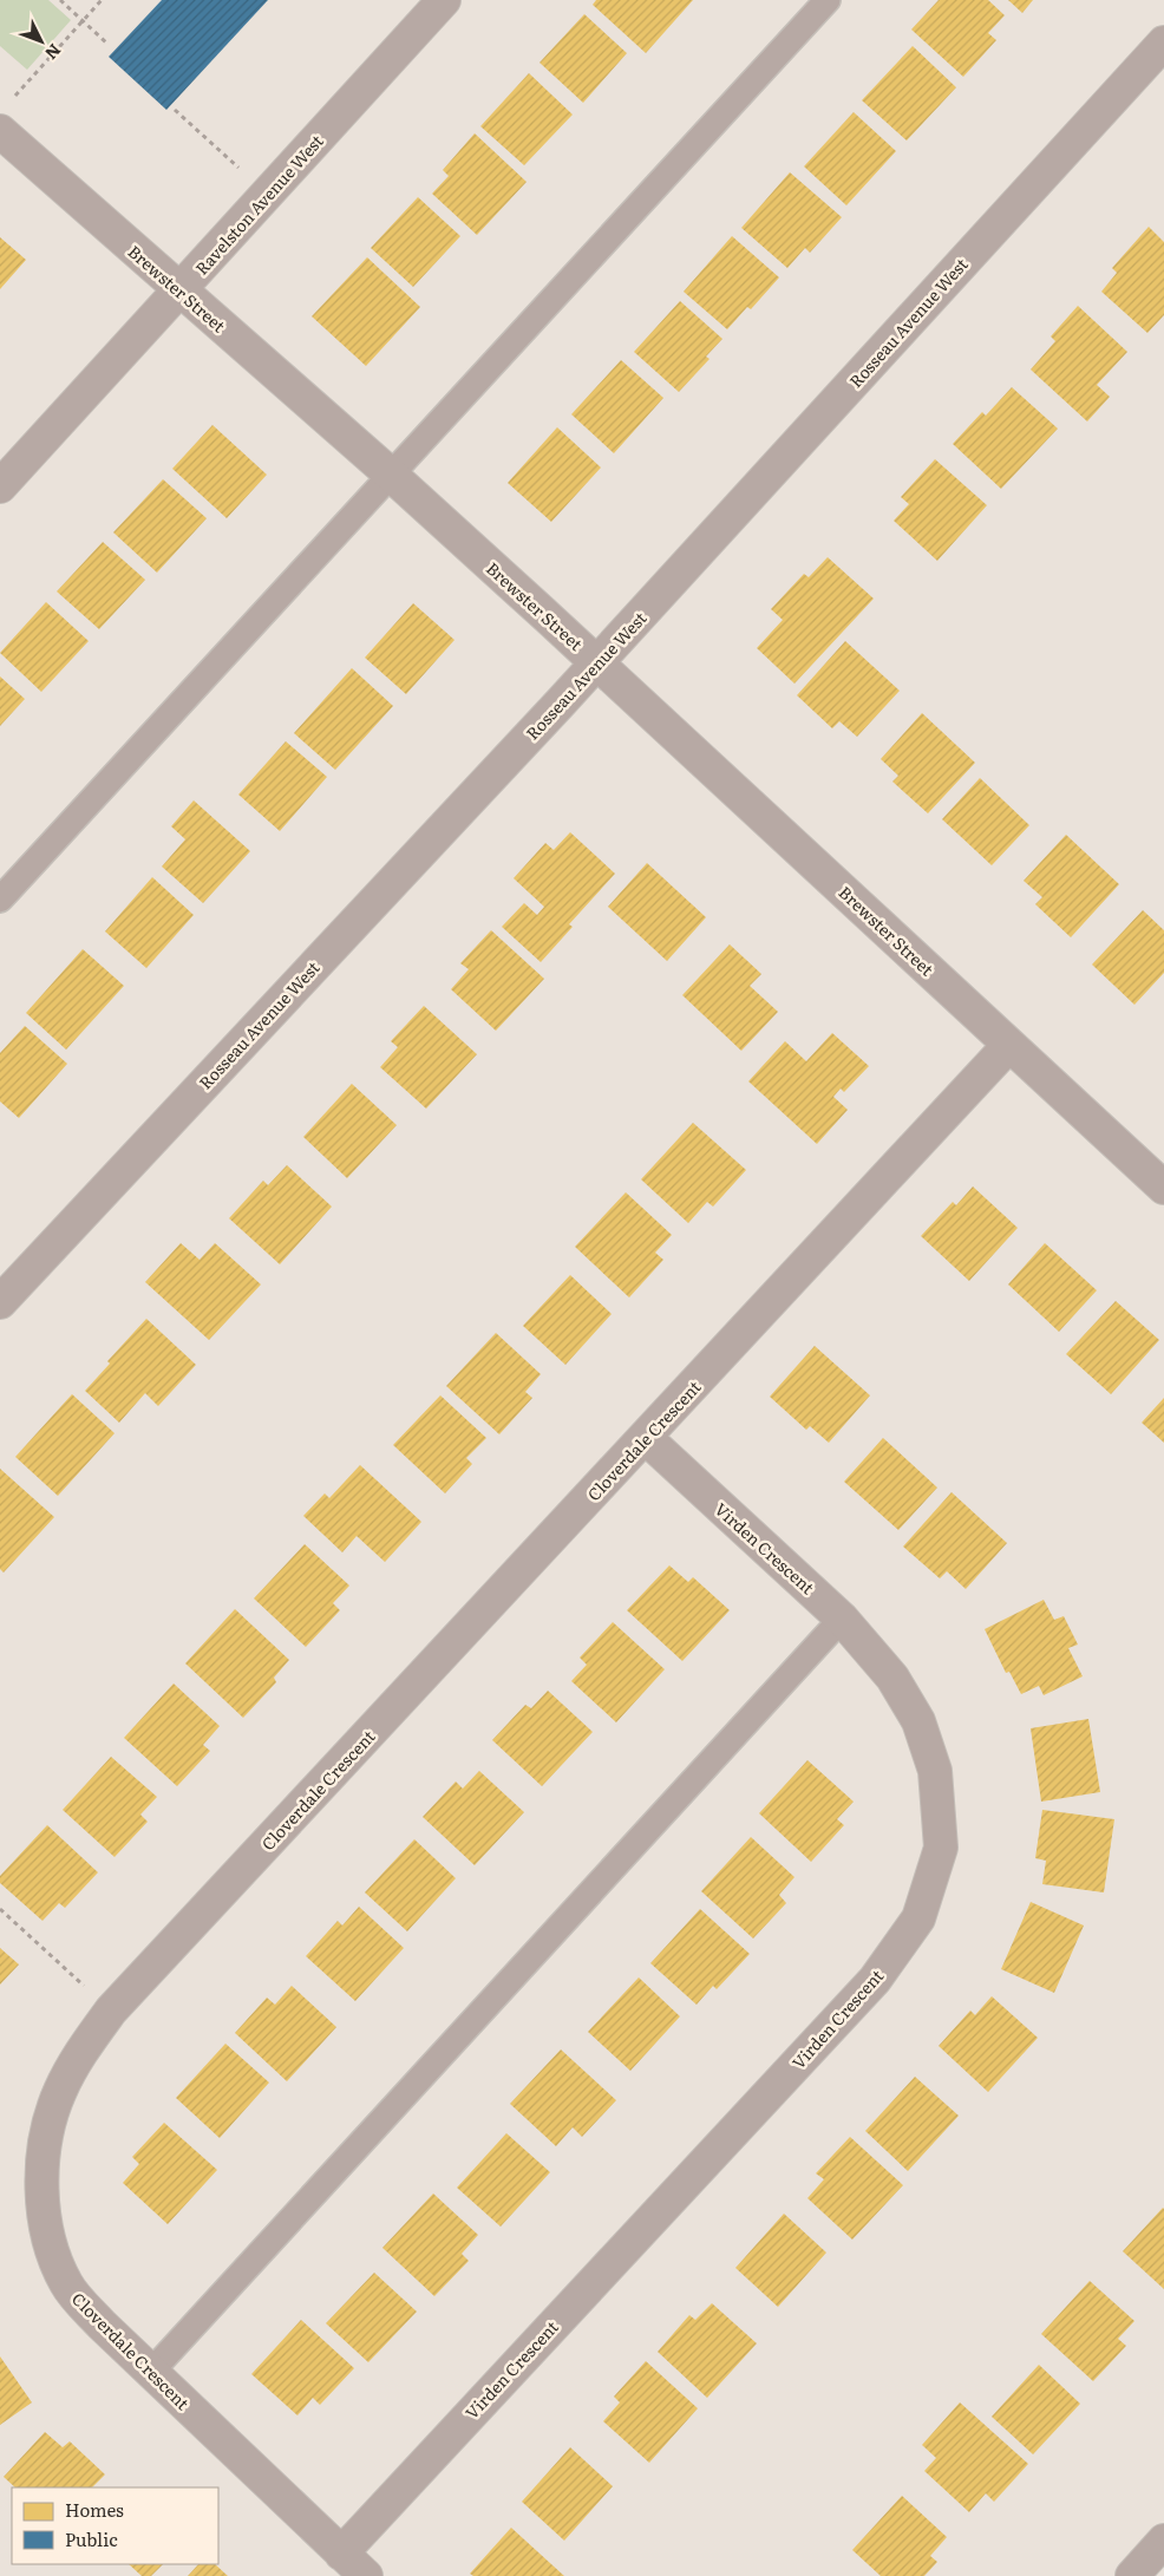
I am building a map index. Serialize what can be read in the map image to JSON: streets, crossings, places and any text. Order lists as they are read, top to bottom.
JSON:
{
  "streets": {
    "street": [
      "Ravelston Avenue West",
      "Brewster Street",
      "Rosseau Avenue West",
      "Cloverdale Crescent",
      "Virden Crescent"
    ]
  },
  "crossings": [
    ["Ravelston Avenue West", "Brewster Street"],
    ["Brewster Street", "Rosseau Avenue West"],
    ["Brewster Street", "Cloverdale Crescent"],
    ["Cloverdale Crescent", "Virden Crescent"]
  ],
  "legend": ["Homes", "Public"],
  "north": "bottom right"
}
